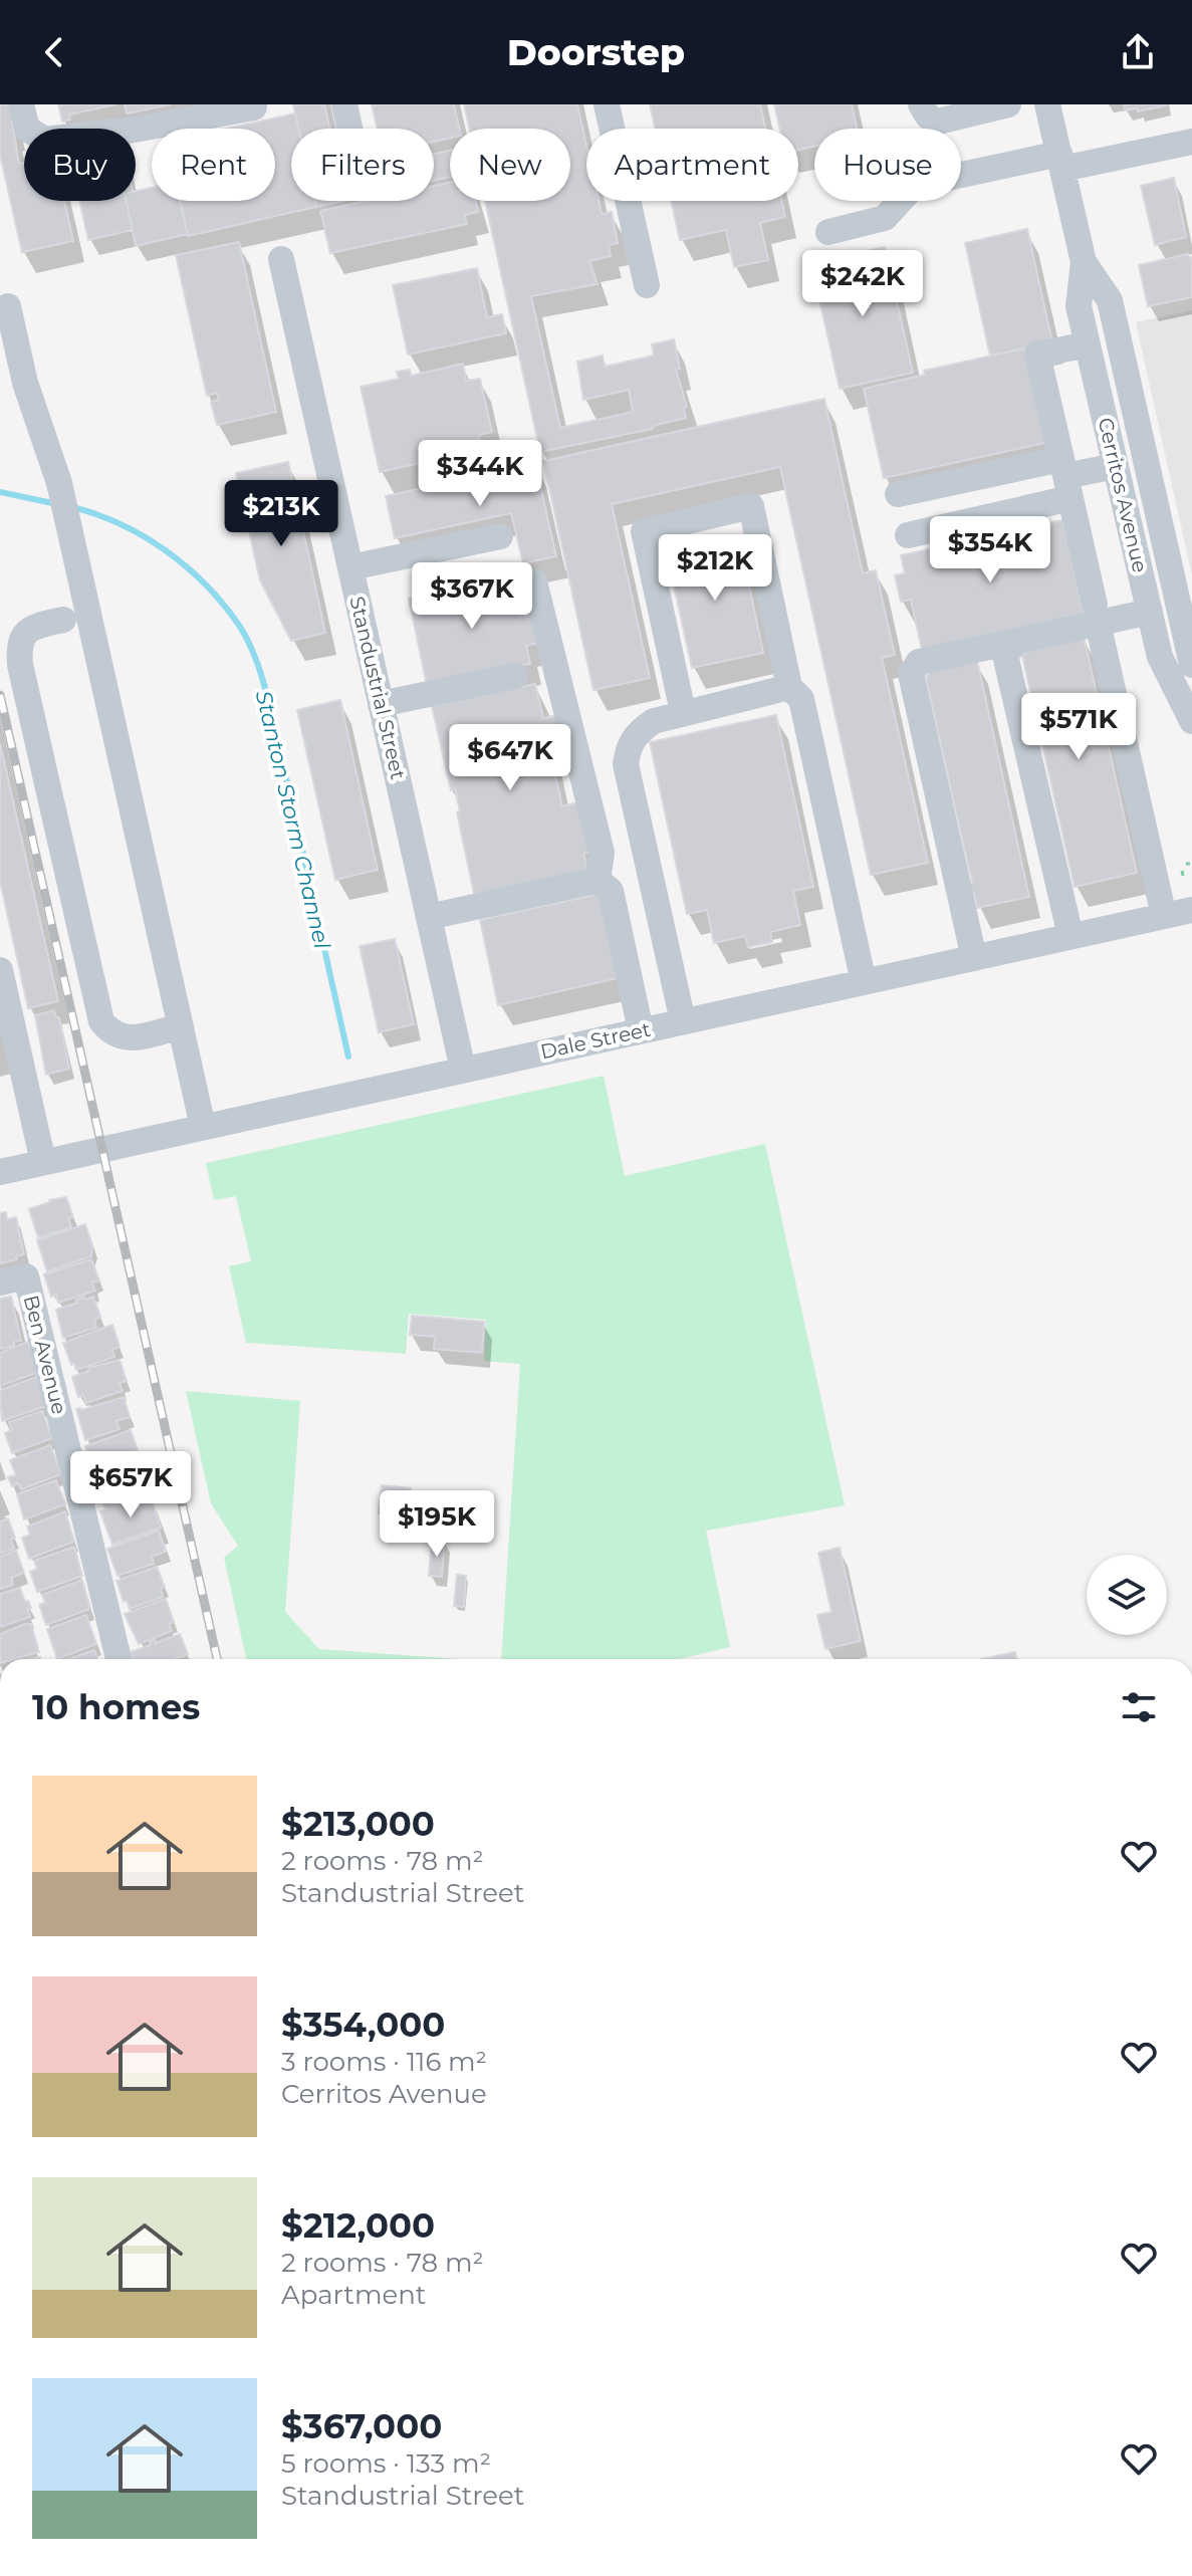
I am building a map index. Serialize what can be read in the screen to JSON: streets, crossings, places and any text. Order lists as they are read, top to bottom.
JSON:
{
  "streets": {
    "street": [
      "Cerritos Avenue",
      "Standustrial Street",
      "Dale Street",
      "Ben Avenue"
    ]
  },
  "crossings": [
    ["Standustrial Street", "Dale Street"]
  ],
  "water": ["Stanton Storm Channel"],
  "page": {
    "header": "Doorstep",
    "chip": [
      "Buy",
      "Rent",
      "Filters",
      "New",
      "Apartment",
      "House"
    ],
    "price": [
      "$242K",
      "$344K",
      "$213K",
      "$354K",
      "$212K",
      "$367K",
      "$571K",
      "$647K",
      "$657K",
      "$195K"
    ],
    "heading": "10 homes",
    "list": [
      {
        "name": "$213,000",
        "note": "2 rooms · 78 m² · Standustrial Street"
      },
      {
        "name": "$354,000",
        "note": "3 rooms · 116 m² · Cerritos Avenue"
      },
      {
        "name": "$212,000",
        "note": "2 rooms · 78 m² · Apartment"
      },
      {
        "name": "$367,000",
        "note": "5 rooms · 133 m² · Standustrial Street"
      }
    ]
  }
}
